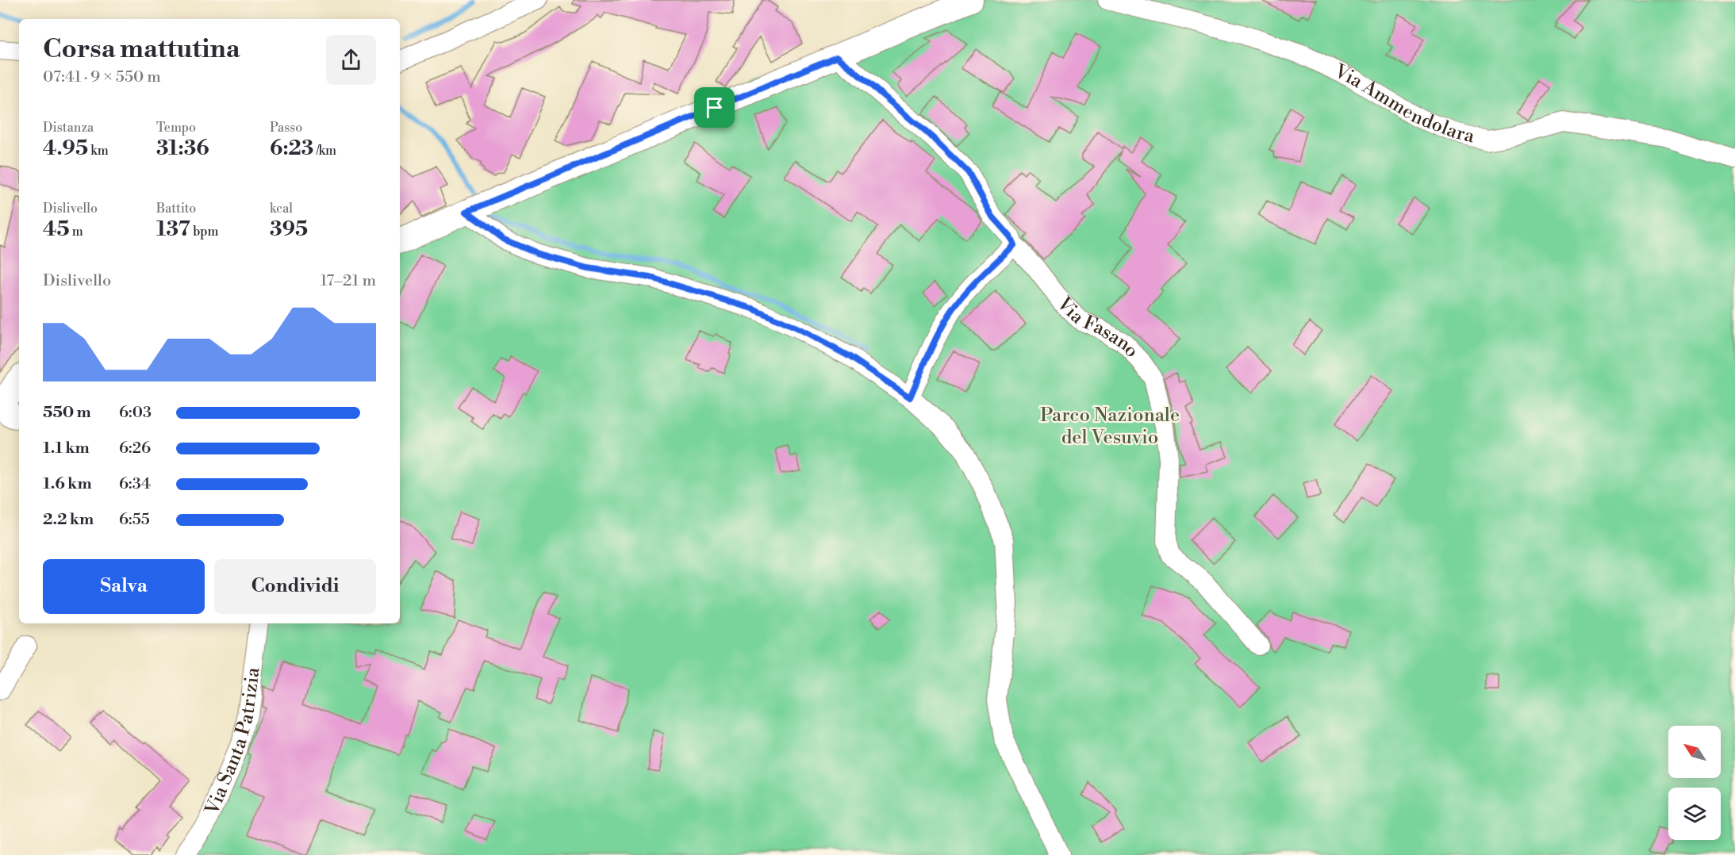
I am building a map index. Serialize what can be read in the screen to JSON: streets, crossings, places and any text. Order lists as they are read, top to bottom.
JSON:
{
  "streets": {
    "street": ["Via Ammendolara", "Via Fasano", "Via Santa Patrizia"]
  },
  "parks": ["Parco Nazionale del Vesuvio"],
  "north": "top left",
  "page": {
    "heading": ["Corsa mattutina", "07:41 · 9 × 550 m"],
    "stats": [
      ["Distanza", "4.95 km"],
      ["Tempo", "31:36"],
      ["Passo", "6:23 /km"],
      ["Dislivello", "45 m"],
      ["Battito", "137 bpm"],
      ["kcal", "395"]
    ],
    "chart": ["Dislivello", "17–21 m"],
    "list": [
      {
        "name": "550 m",
        "note": "6:03"
      },
      {
        "name": "1.1 km",
        "note": "6:26"
      },
      {
        "name": "1.6 km",
        "note": "6:34"
      },
      {
        "name": "2.2 km",
        "note": "6:55"
      }
    ],
    "buttons": ["Salva", "Condividi"]
  }
}
